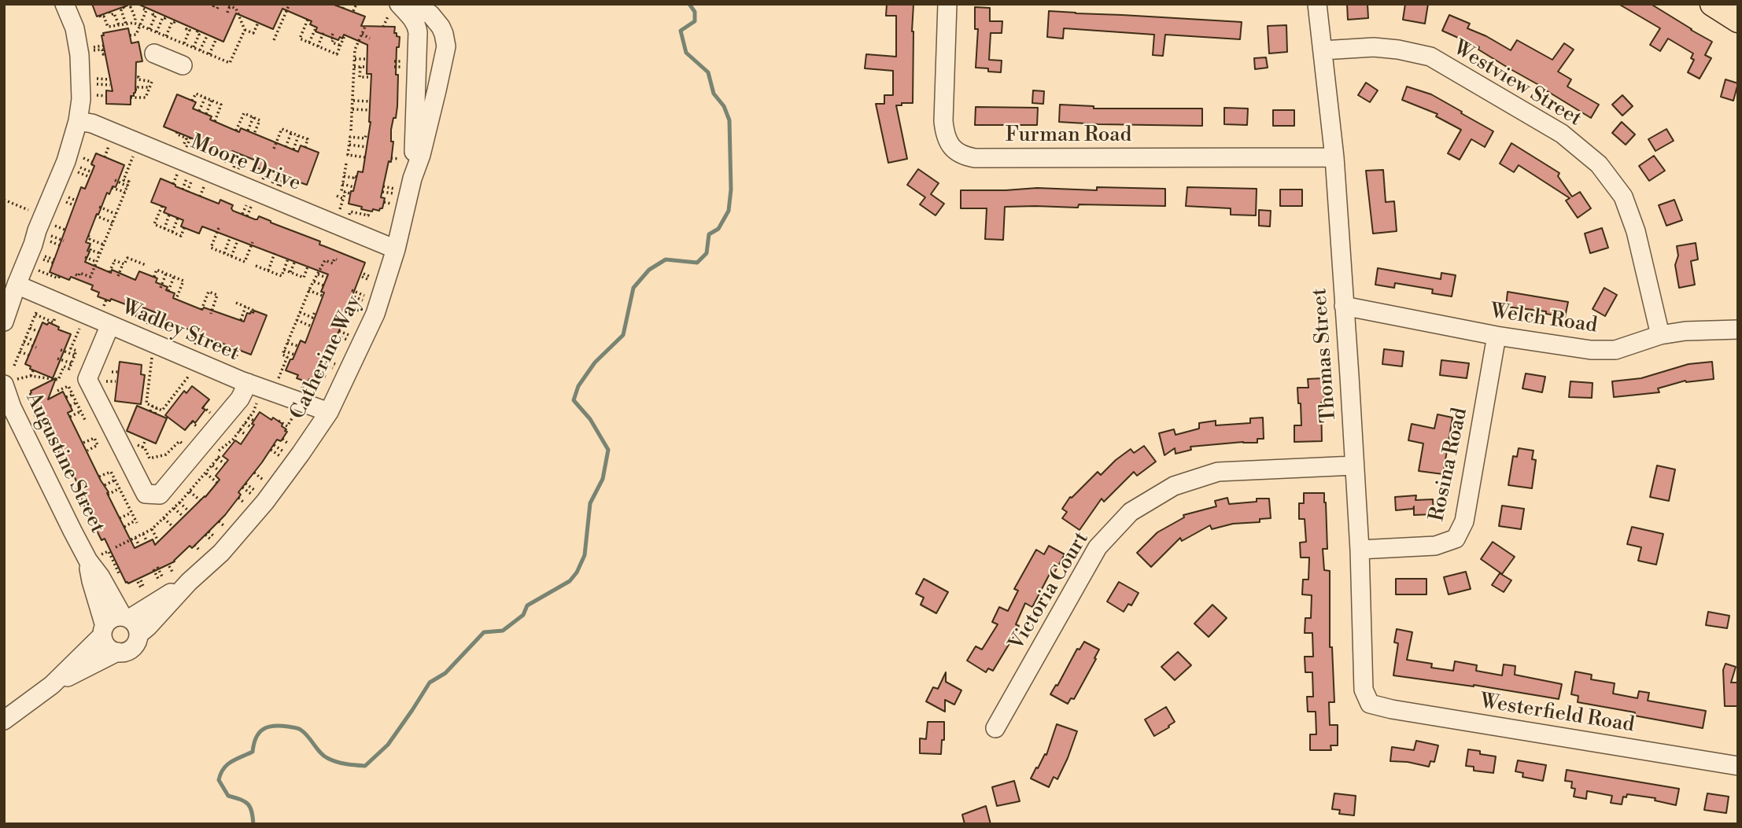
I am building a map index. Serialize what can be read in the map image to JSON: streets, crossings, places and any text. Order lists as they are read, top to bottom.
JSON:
{
  "streets": {
    "street": [
      "Westview Street",
      "Furman Road",
      "Moore Drive",
      "Welch Road",
      "Wadley Street",
      "Thomas Street",
      "Catherine Way",
      "Augustine Street",
      "Rosina Road",
      "Victoria Court",
      "Westerfield Road"
    ]
  },
  "crossings": [
    ["Westview Street", "Welch Road"],
    ["Westview Street", "Thomas Street"],
    ["Furman Road", "Thomas Street"],
    ["Moore Drive", "Catherine Way"],
    ["Welch Road", "Thomas Street"],
    ["Welch Road", "Rosina Road"],
    ["Wadley Street", "Catherine Way"],
    ["Thomas Street", "Rosina Road"],
    ["Thomas Street", "Victoria Court"],
    ["Thomas Street", "Westerfield Road"],
    ["Catherine Way", "Augustine Street"]
  ]
}
